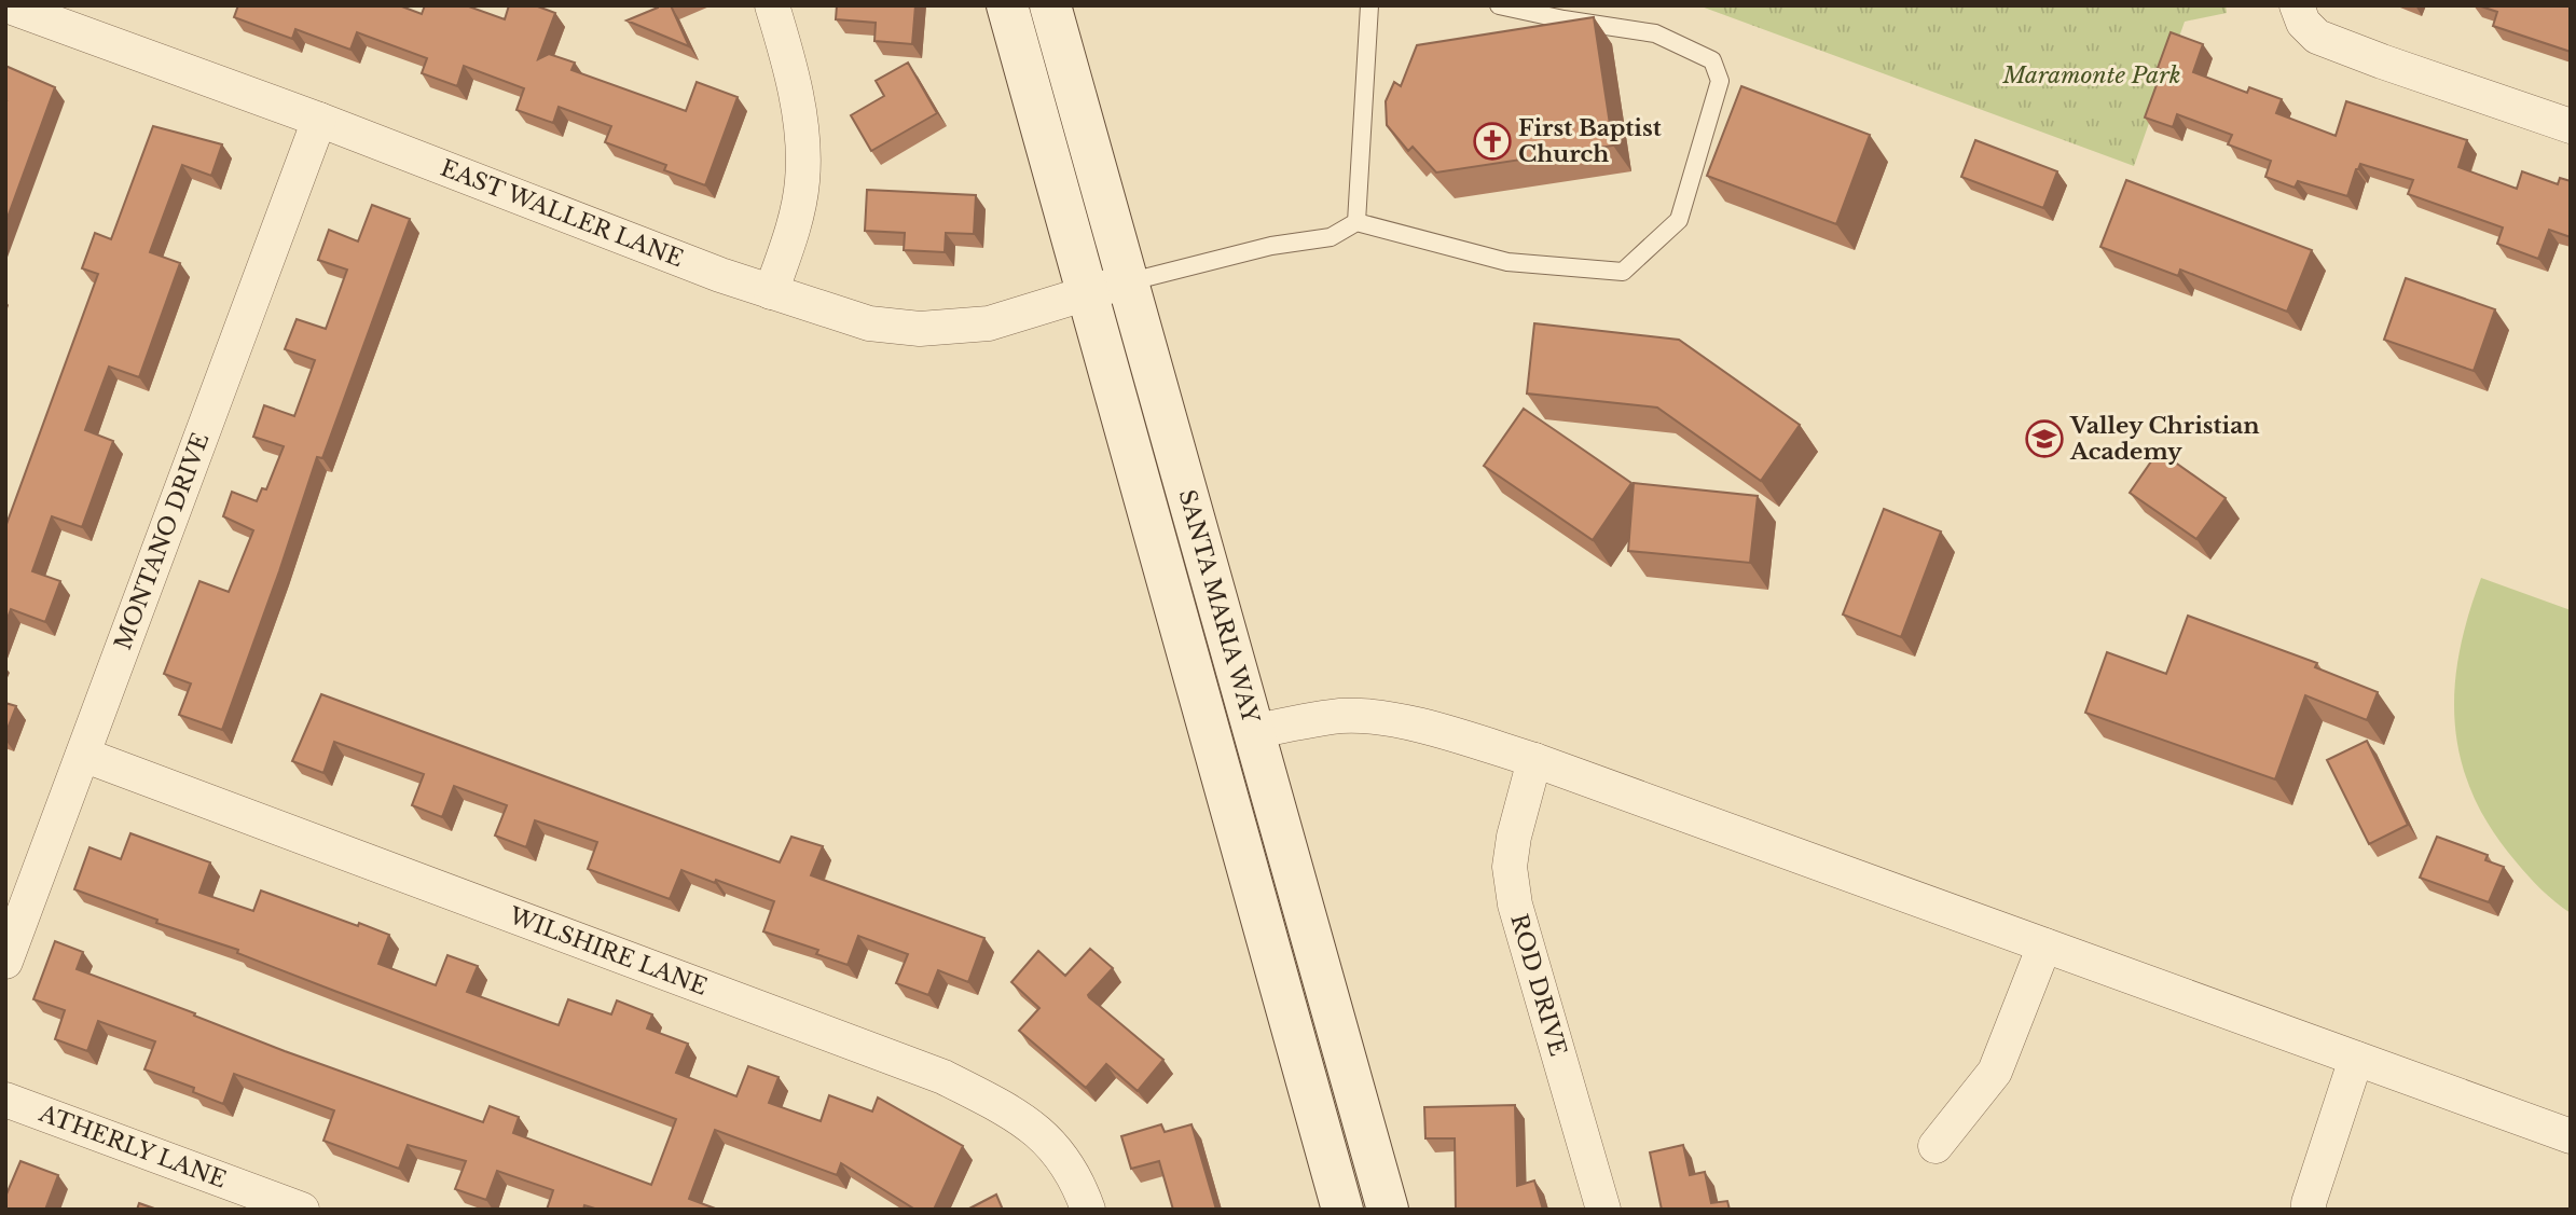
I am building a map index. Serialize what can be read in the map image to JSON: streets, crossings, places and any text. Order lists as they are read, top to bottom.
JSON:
{
  "streets": {
    "main road": ["SANTA MARIA WAY"],
    "street": [
      "EAST WALLER LANE",
      "MONTANO DRIVE",
      "WILSHIRE LANE",
      "ROD DRIVE",
      "ATHERLY LANE"
    ]
  },
  "crossings": [
    ["EAST WALLER LANE", "MONTANO DRIVE"],
    ["EAST WALLER LANE", "SANTA MARIA WAY"],
    ["MONTANO DRIVE", "WILSHIRE LANE"]
  ],
  "parks": ["Maramonte Park"],
  "places": {
    "church": ["First Baptist Church"],
    "school or university": ["Valley Christian Academy"]
  }
}
